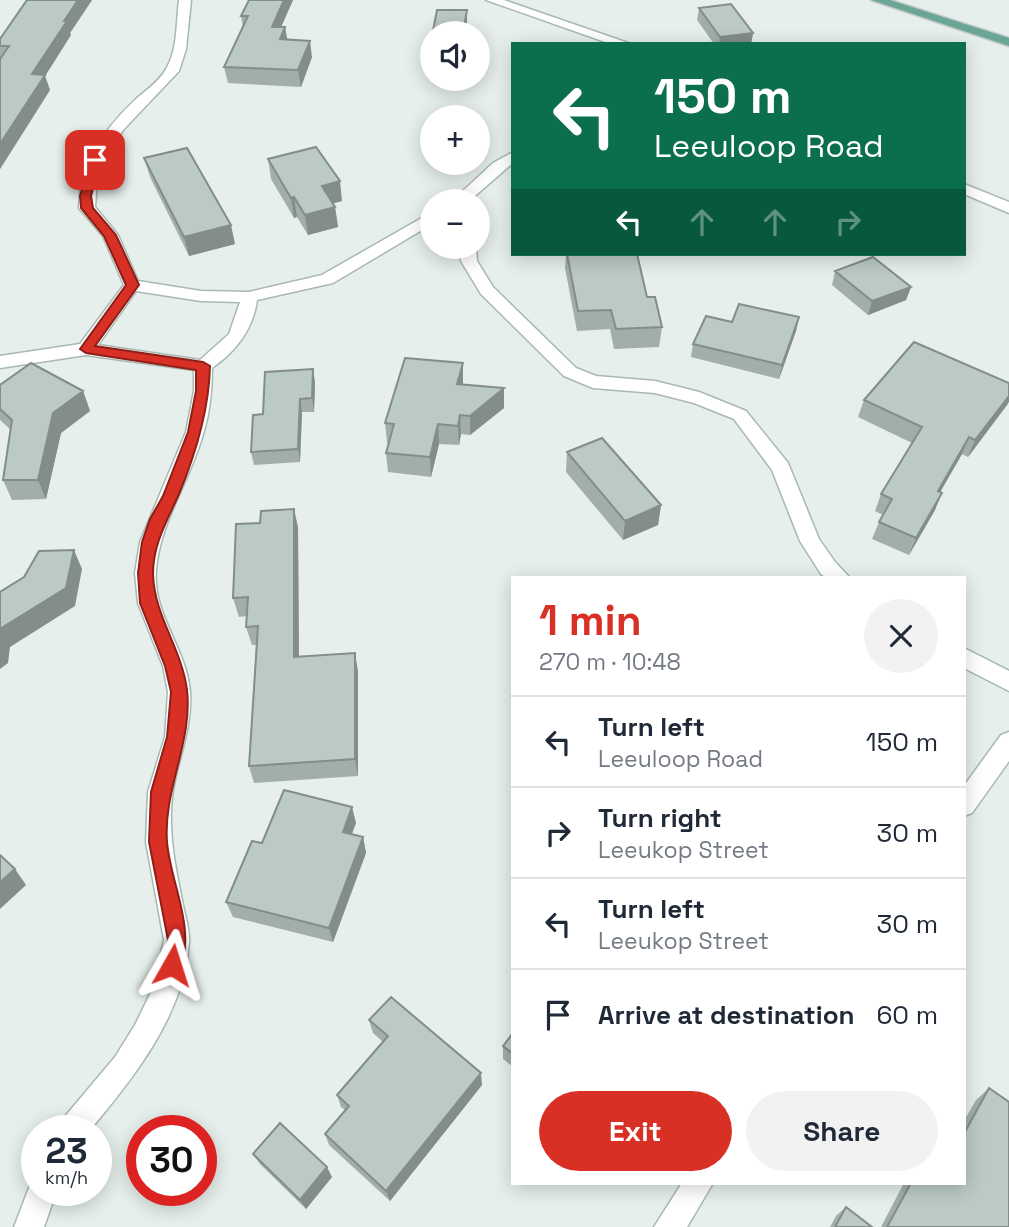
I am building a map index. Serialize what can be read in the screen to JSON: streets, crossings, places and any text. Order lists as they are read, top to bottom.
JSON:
{
  "page": {
    "map_buttons": ["+", "−"],
    "turn": ["150 m", "Leeuloop Road"],
    "heading": ["1 min", "270 m · 10:48"],
    "list": [
      {
        "name": "Turn left",
        "note": "Leeuloop Road",
        "value": "150 m"
      },
      {
        "name": "Turn right",
        "note": "Leeukop Street",
        "value": "30 m"
      },
      {
        "name": "Turn left",
        "note": "Leeukop Street",
        "value": "30 m"
      },
      {
        "name": "Arrive at destination",
        "value": "60 m"
      }
    ],
    "buttons": ["Exit", "Share"],
    "speed": "23 km/h",
    "limit": "30"
  }
}
